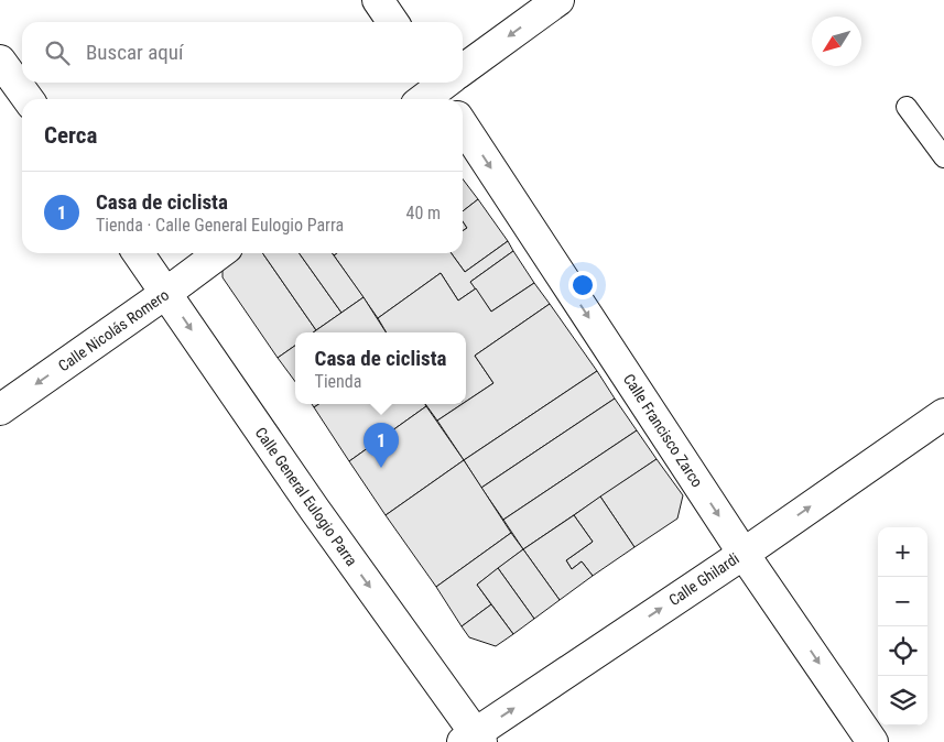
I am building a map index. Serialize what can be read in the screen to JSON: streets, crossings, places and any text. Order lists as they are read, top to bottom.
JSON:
{
  "streets": {
    "street": [
      "Calle Nicolás Romero",
      "Calle Francisco Zarco",
      "Calle General Eulogio Parra",
      "Calle Ghilardi"
    ]
  },
  "crossings": [
    ["Calle Nicolás Romero", "Calle General Eulogio Parra"],
    ["Calle Francisco Zarco", "Calle Ghilardi"],
    ["Calle General Eulogio Parra", "Calle Ghilardi"]
  ],
  "one_way": [
    "Calle Nicolás Romero",
    "Calle Francisco Zarco",
    "Calle General Eulogio Parra",
    "Calle Ghilardi"
  ],
  "north": "bottom left",
  "page": {
    "search": "Buscar aquí",
    "heading": "Cerca",
    "list": [
      {
        "mark": "1",
        "name": "Casa de ciclista",
        "note": "Tienda · Calle General Eulogio Parra",
        "value": "40 m"
      }
    ],
    "popup": ["Casa de ciclista", "Tienda"],
    "pins": "1",
    "map_buttons": ["+", "−"]
  }
}
